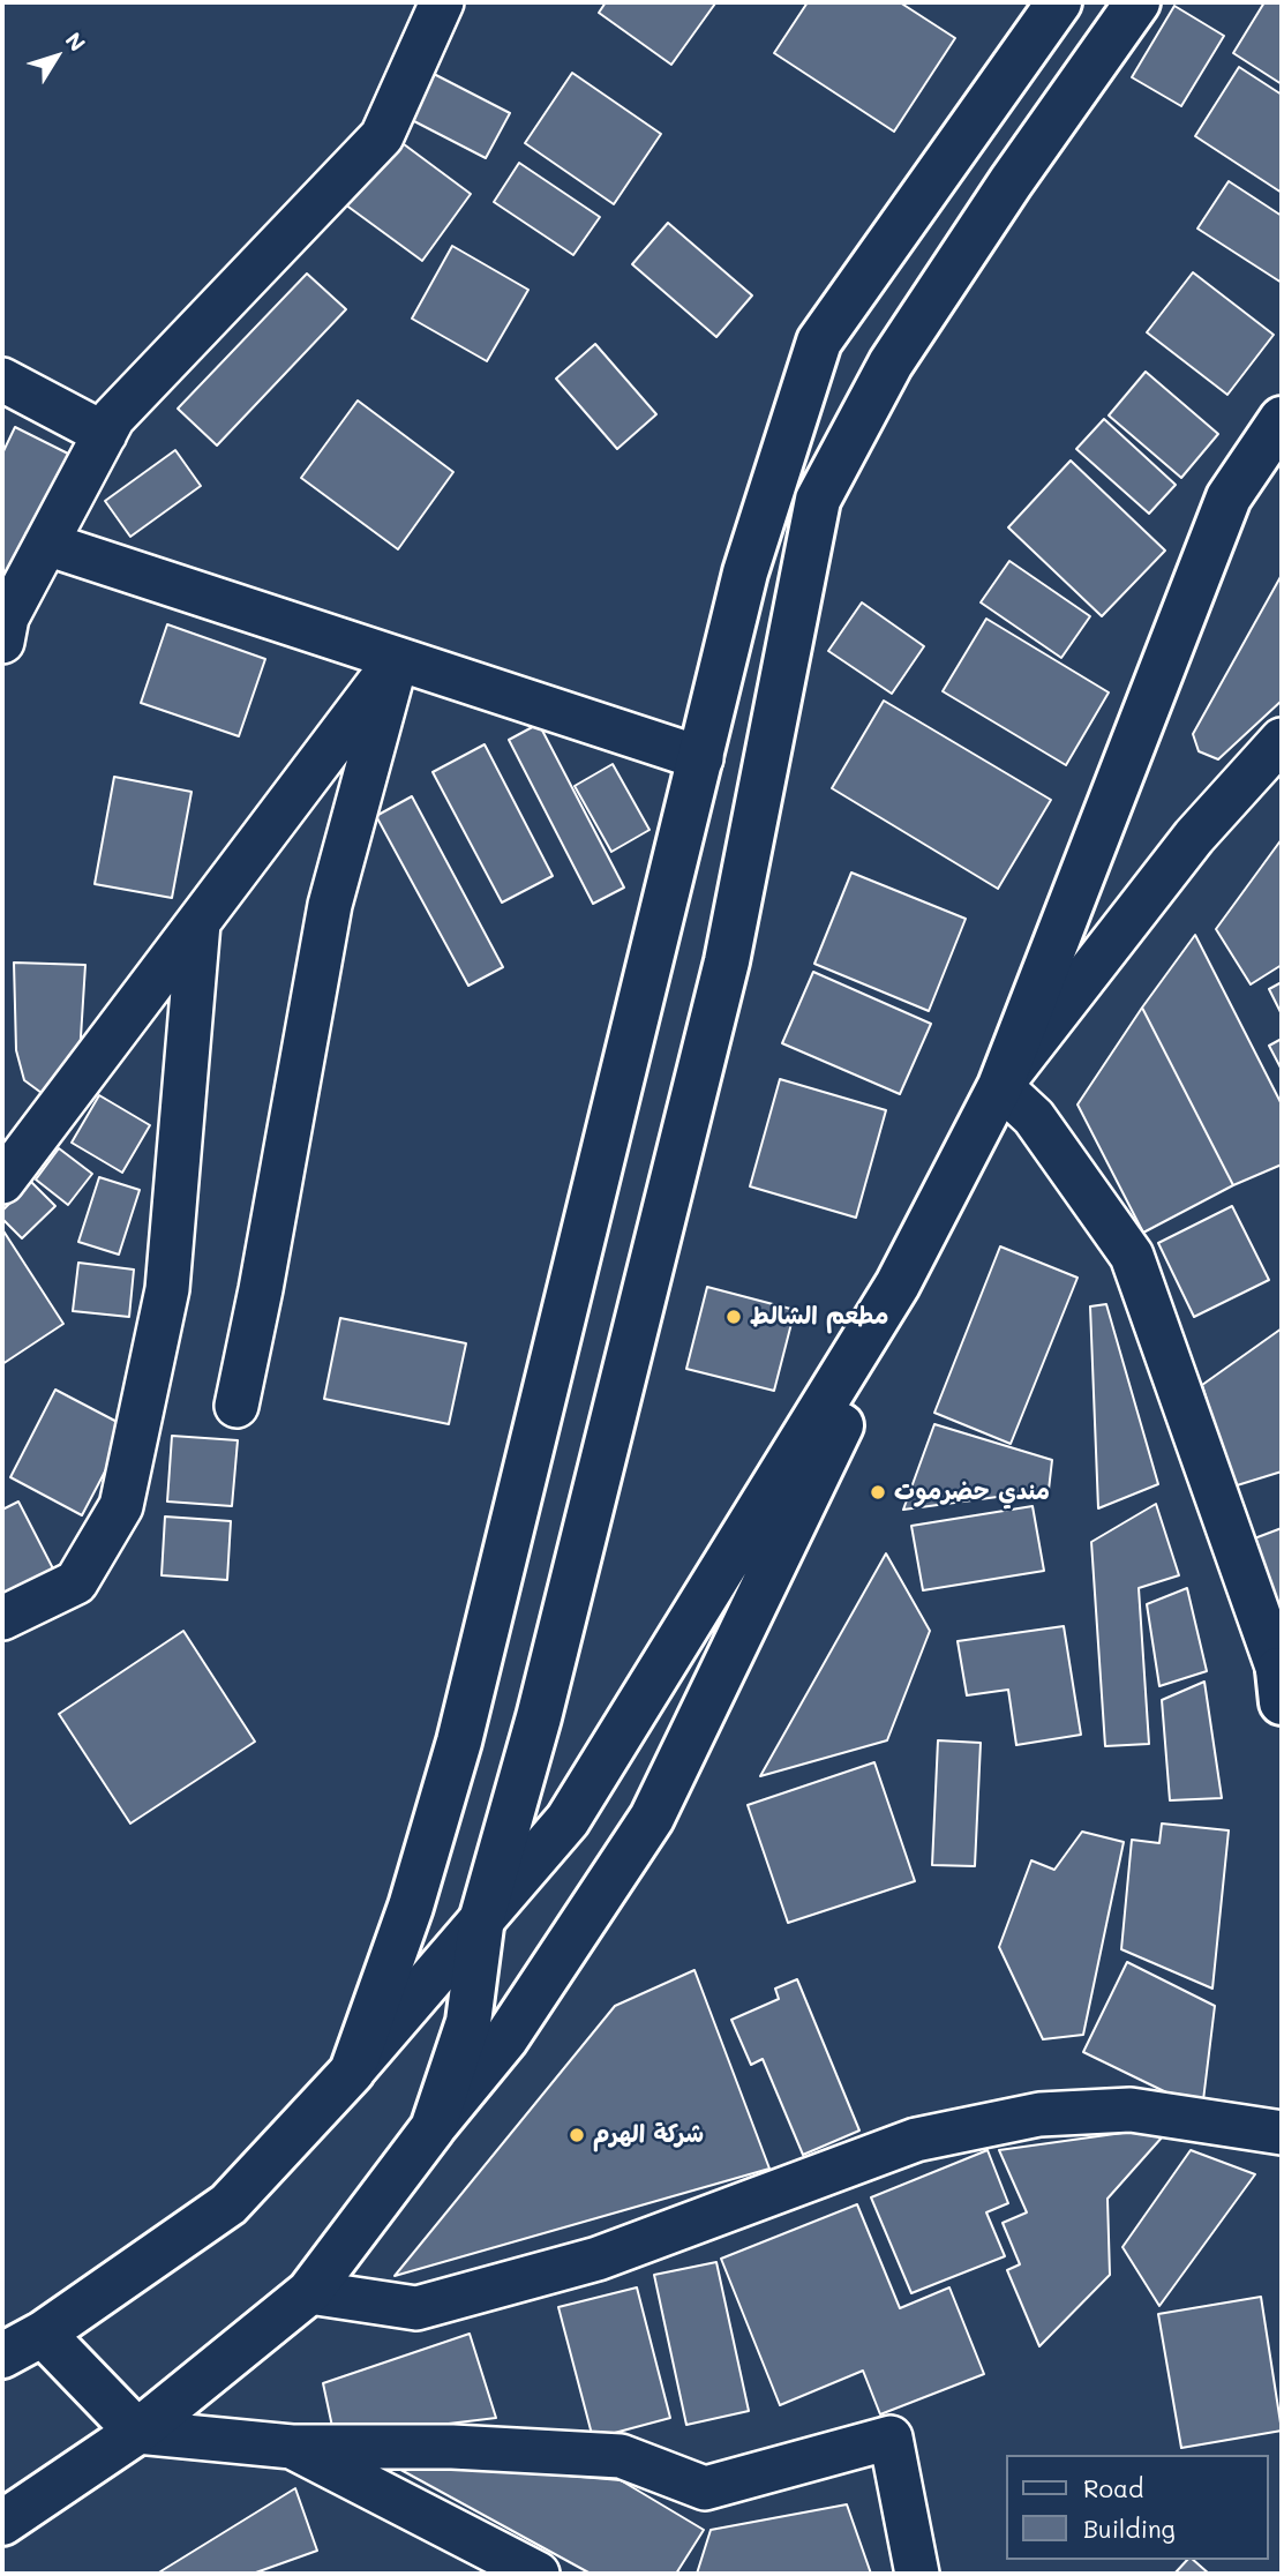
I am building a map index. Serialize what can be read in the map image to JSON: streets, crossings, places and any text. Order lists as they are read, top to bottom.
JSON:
{
  "places": ["مطعم الشالط", "مندي حضرموت", "شركة الهرم"],
  "legend": ["Road", "Building"],
  "north": "top right"
}
